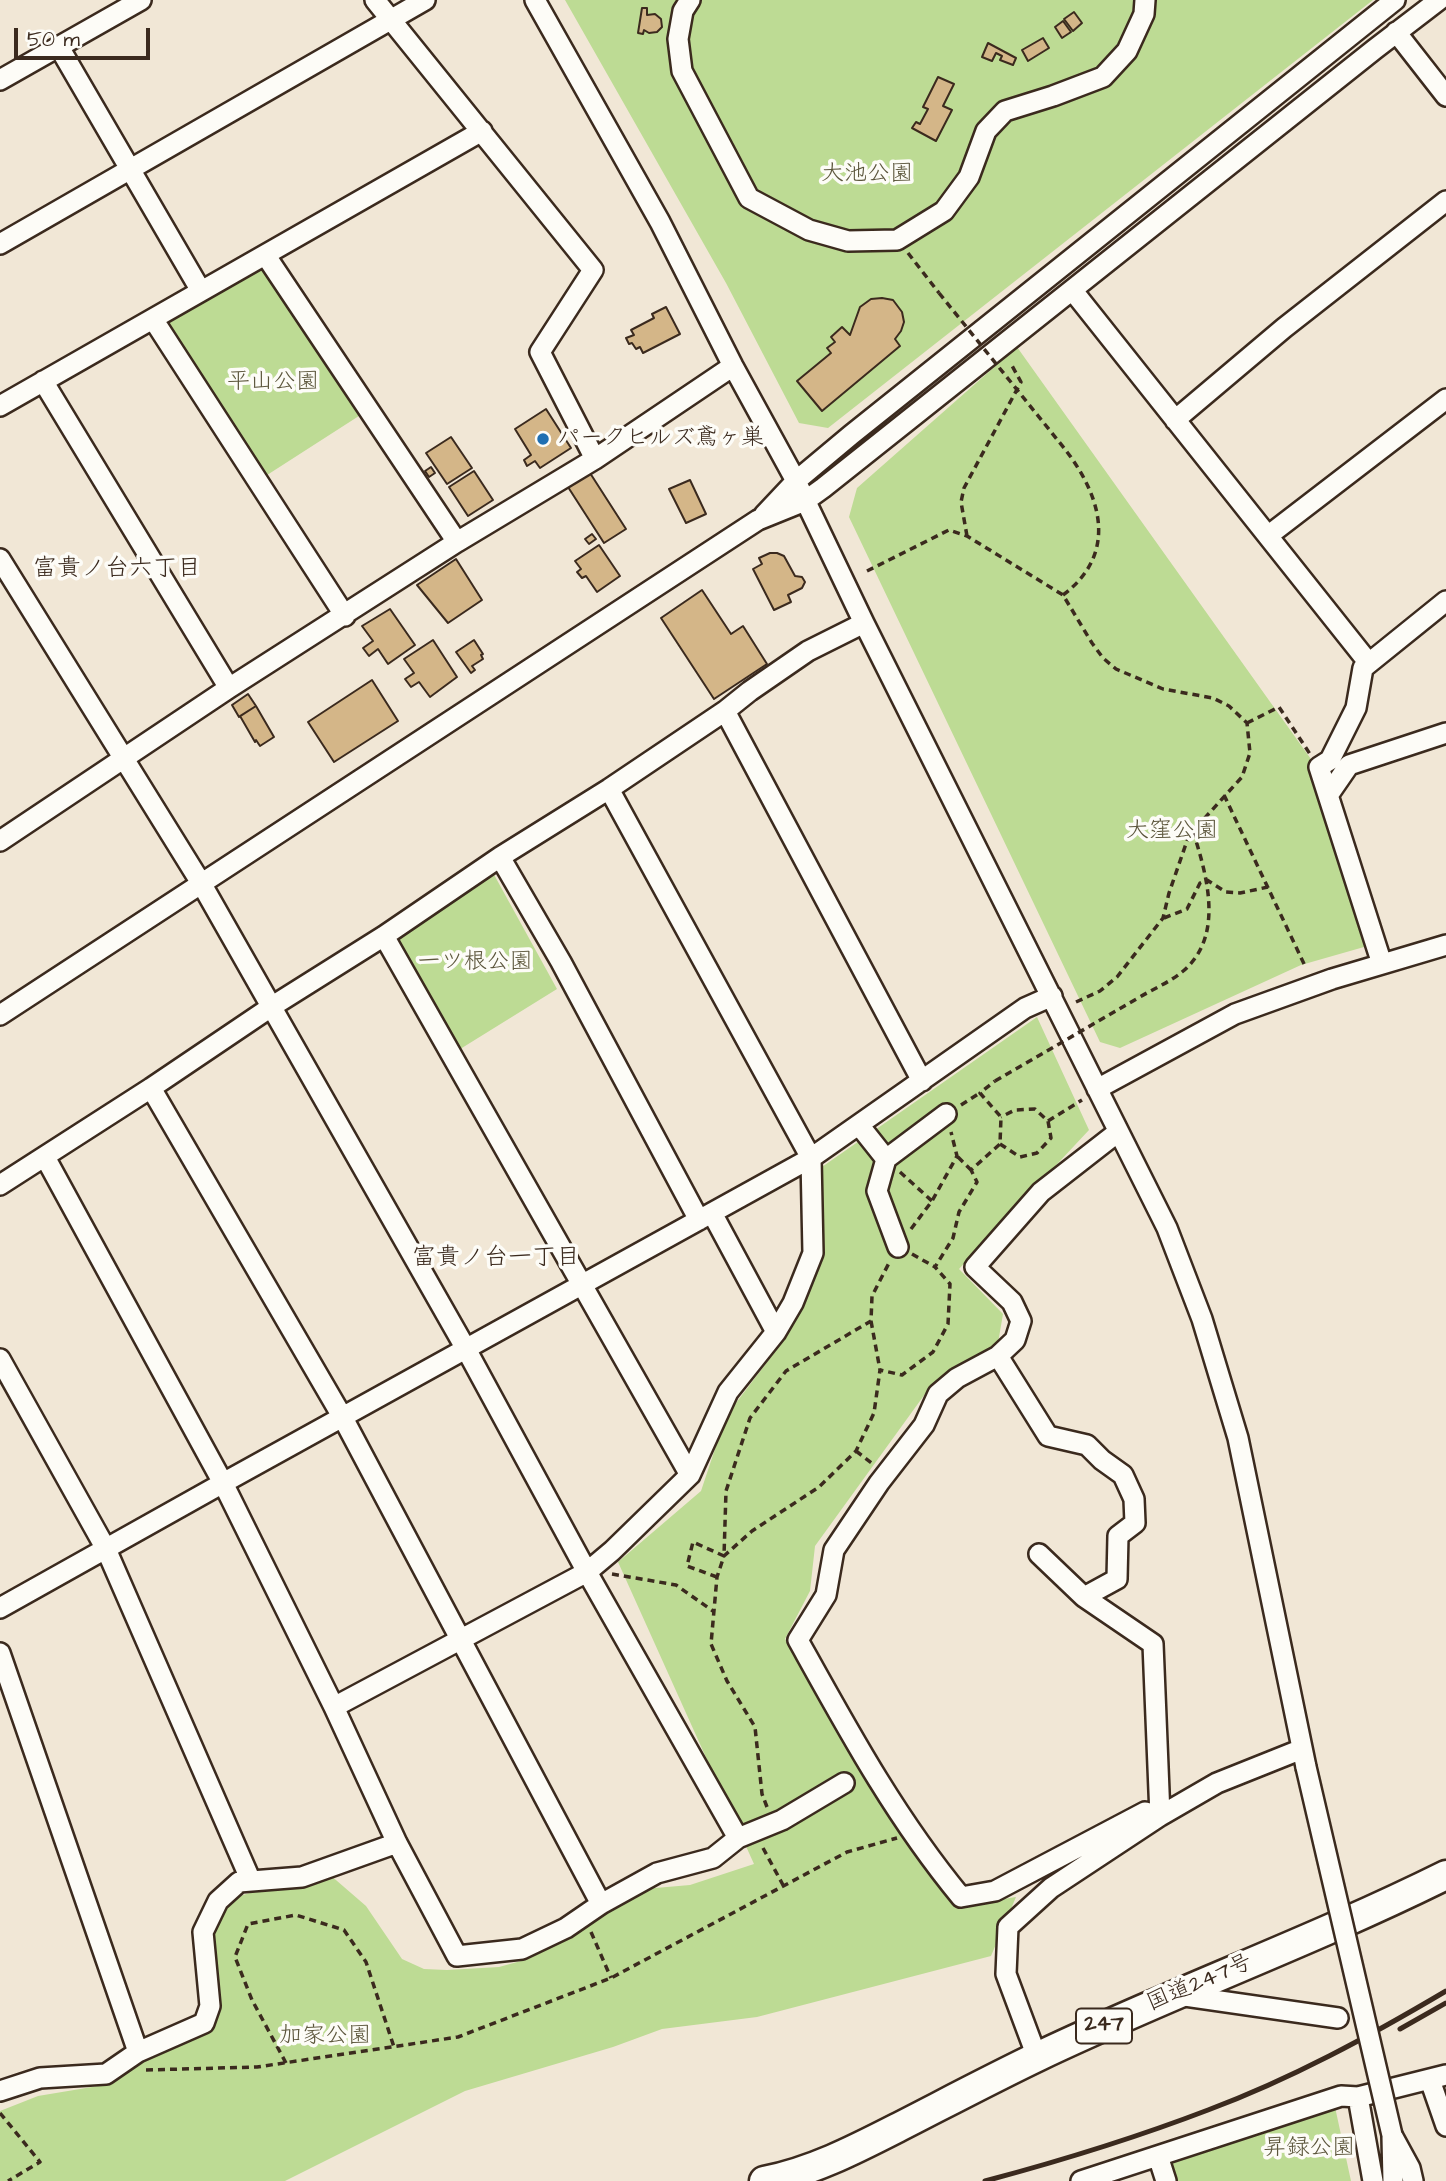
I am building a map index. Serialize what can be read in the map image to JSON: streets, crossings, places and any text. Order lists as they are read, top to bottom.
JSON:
{
  "streets": {
    "highway": ["国道247号", "247"]
  },
  "districts": ["富貴ノ台六丁目", "富貴ノ台一丁目"],
  "parks": [
    "大池公園",
    "平山公園",
    "大窪公園",
    "一ツ根公園",
    "加家公園",
    "昇録公園"
  ],
  "places": ["パークヒルズ鳶ヶ巣"],
  "scale_bar": "50 m"
}
